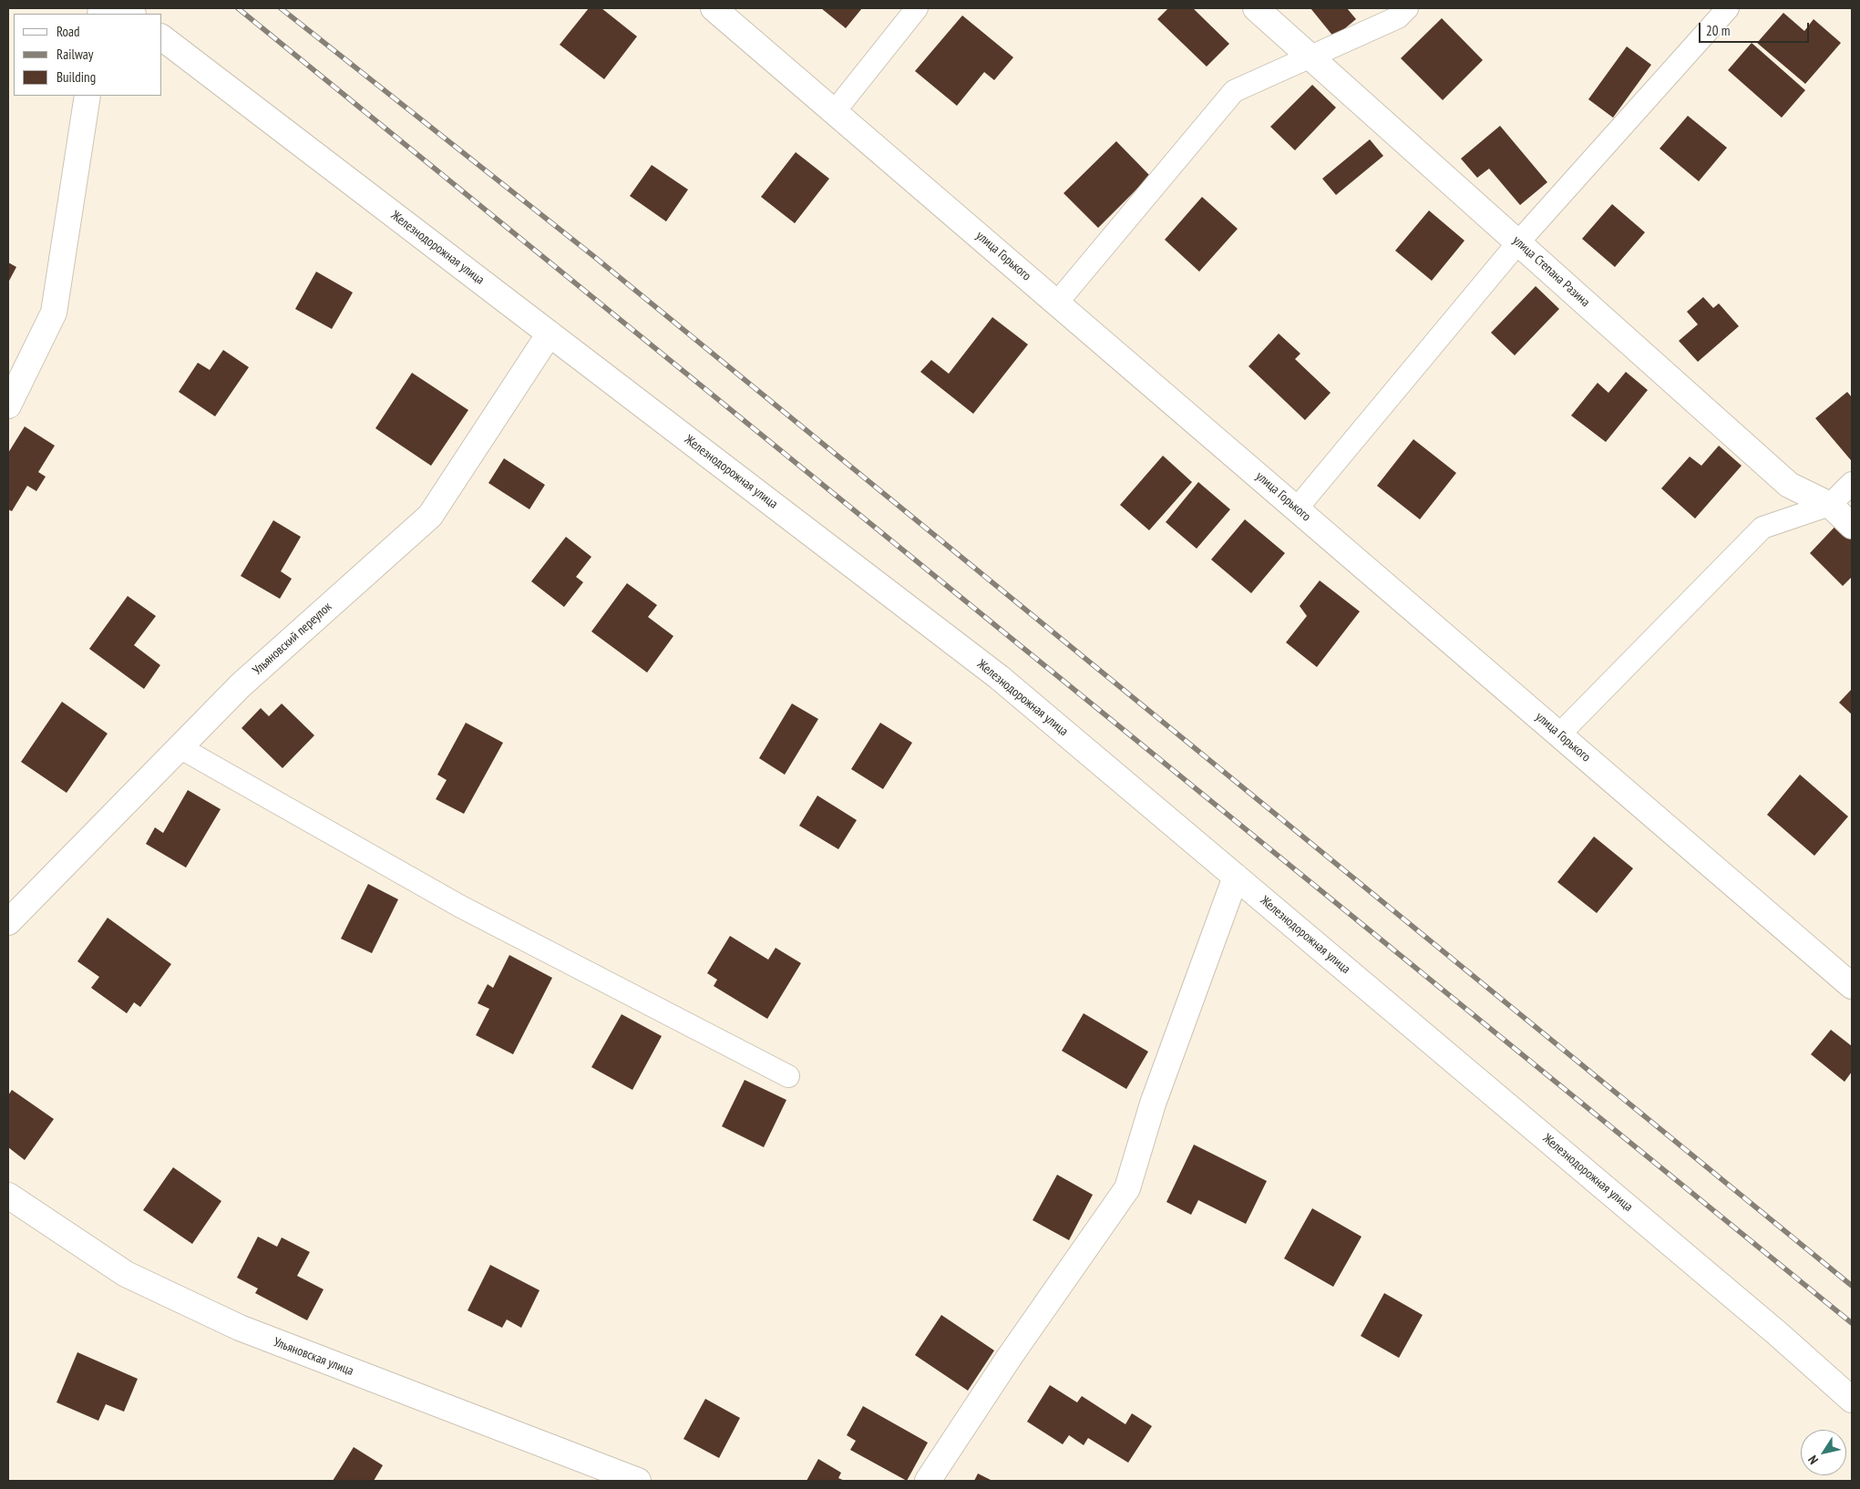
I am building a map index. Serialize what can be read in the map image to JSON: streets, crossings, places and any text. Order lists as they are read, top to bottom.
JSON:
{
  "streets": {
    "street": [
      "Железнодорожная улица",
      "улица Горького",
      "улица Степана Разина",
      "Ульяновский переулок",
      "Ульяновская улица"
    ]
  },
  "crossings": [
    ["Железнодорожная улица", "Ульяновский переулок"]
  ],
  "legend": ["Road", "Railway", "Building"],
  "scale_bar": "20 m",
  "north": "bottom left"
}
